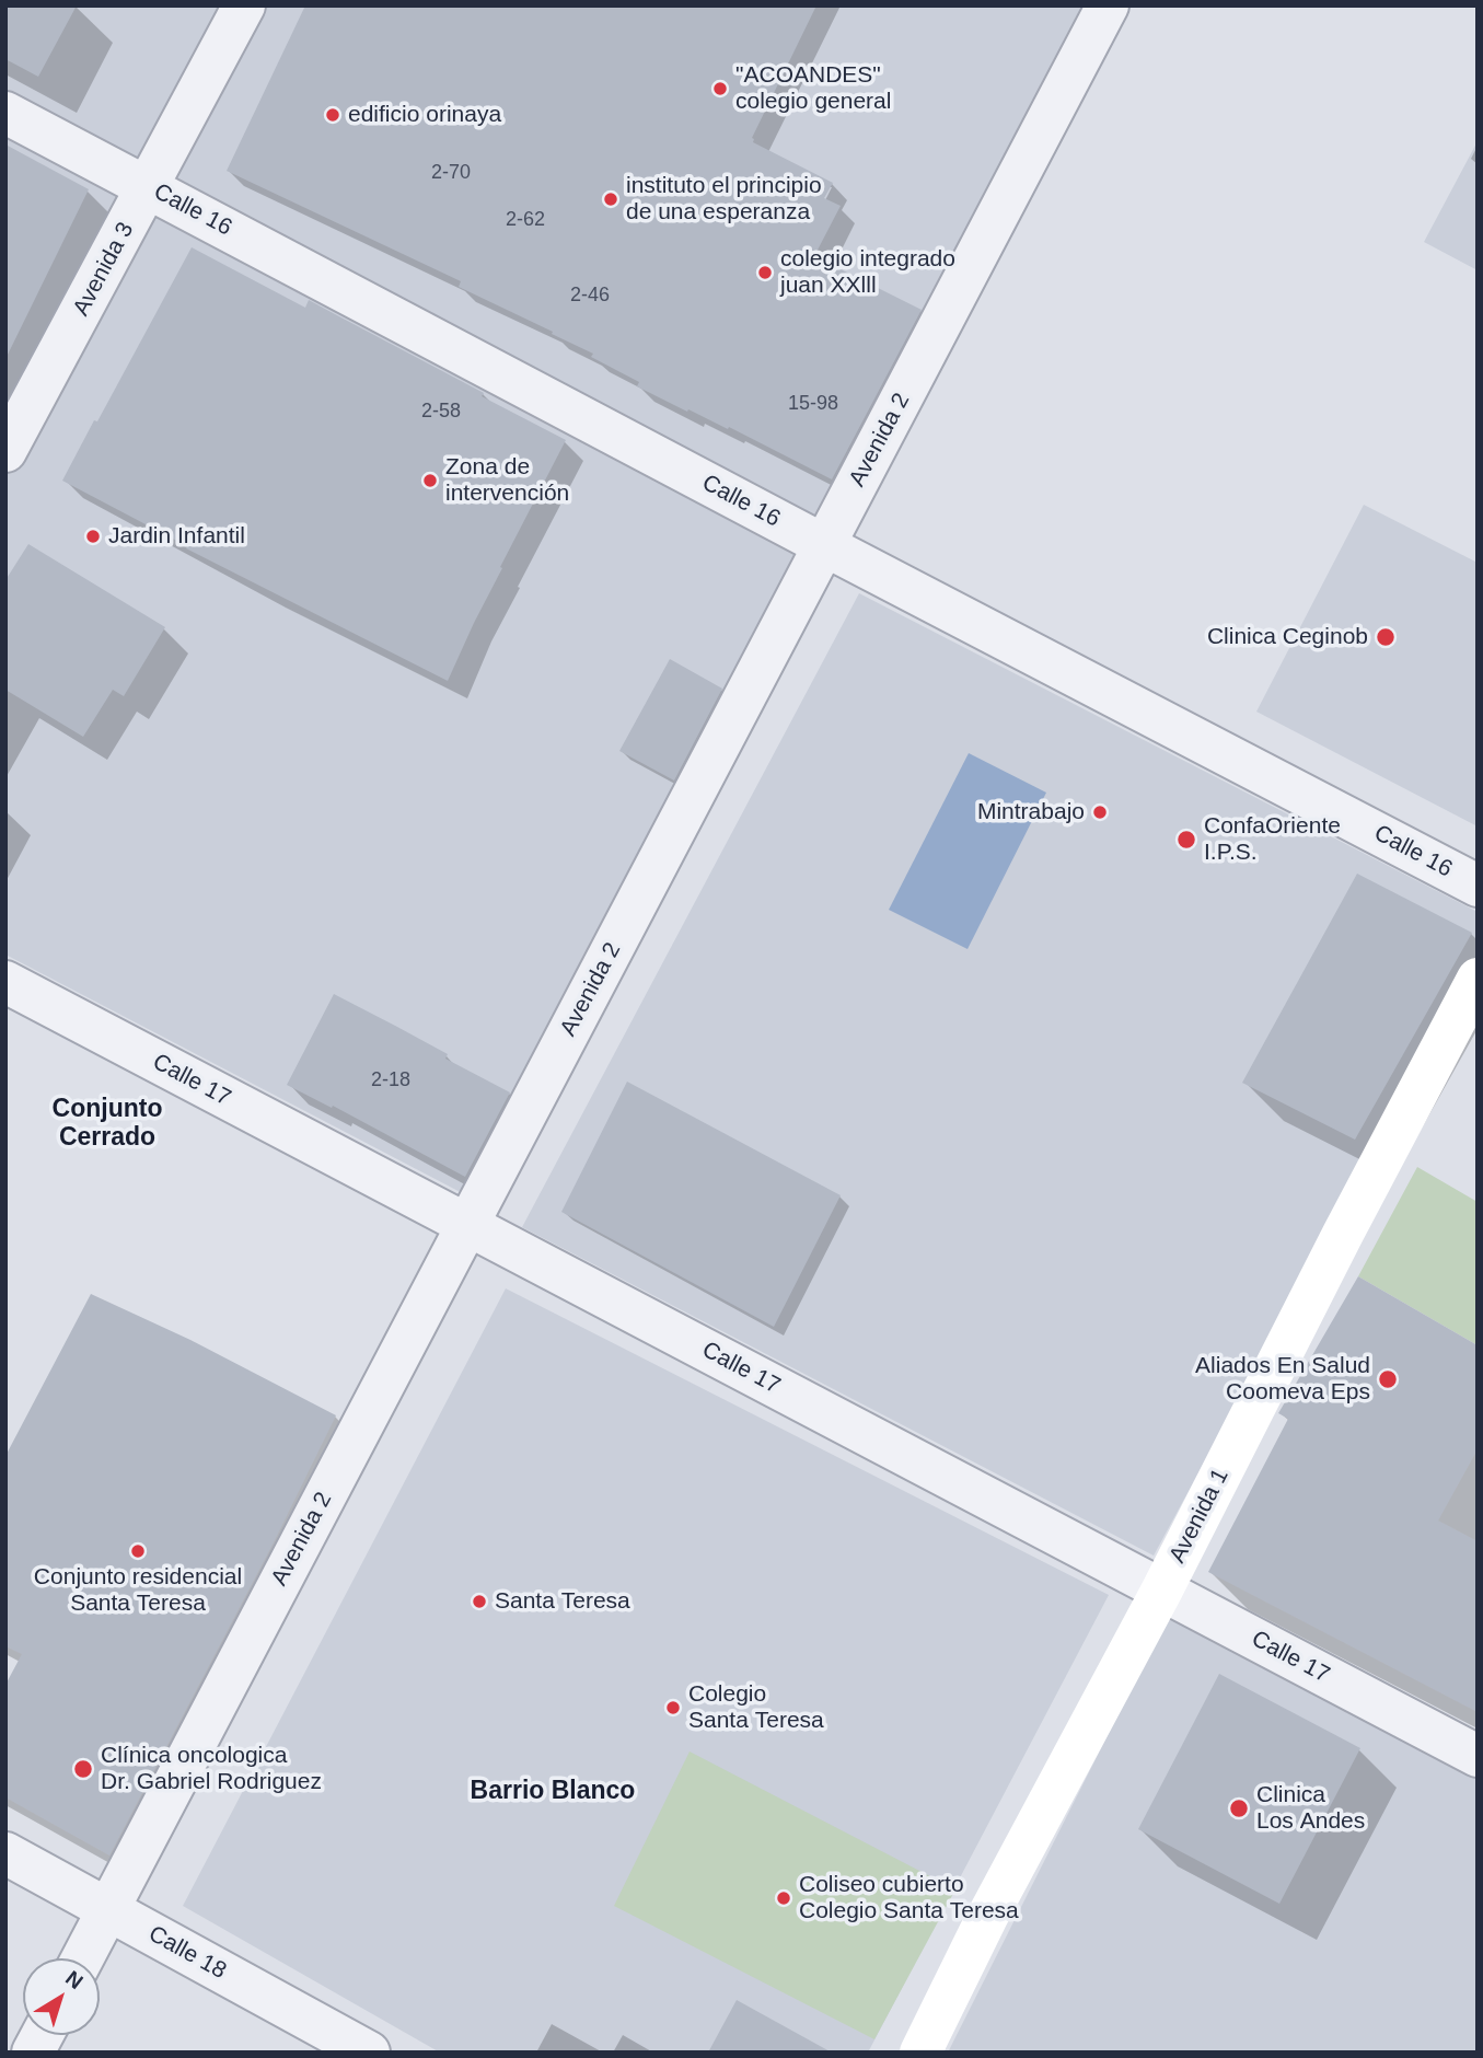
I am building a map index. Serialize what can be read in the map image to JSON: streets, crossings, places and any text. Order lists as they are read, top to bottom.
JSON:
{
  "streets": {
    "street": [
      "Calle 16",
      "Avenida 3",
      "Avenida 2",
      "Calle 17",
      "Avenida 1",
      "Calle 18"
    ]
  },
  "crossings": [
    ["Calle 16", "Avenida 3"],
    ["Calle 16", "Avenida 2"],
    ["Avenida 2", "Calle 17"],
    ["Avenida 2", "Calle 18"],
    ["Calle 17", "Avenida 1"]
  ],
  "districts": ["Conjunto Cerrado", "Barrio Blanco"],
  "places": [
    "\"ACOANDES\" colegio general",
    "edificio orinaya",
    "instituto el principio de una esperanza",
    "colegio integrado juan XXlll",
    "Zona de intervención",
    "Jardin Infantil",
    "Clinica Ceginob",
    "Mintrabajo",
    "ConfaOriente I.P.S.",
    "Aliados En Salud Coomeva Eps",
    "Conjunto residencial Santa Teresa",
    "Santa Teresa",
    "Colegio Santa Teresa",
    "Clínica oncologica Dr. Gabriel Rodriguez",
    "Clinica Los Andes",
    "Coliseo cubierto Colegio Santa Teresa"
  ],
  "house_numbers": [
    "2-70",
    "2-62",
    "2-46",
    "15-98",
    "2-58",
    "2-18"
  ],
  "north": "top right"
}
